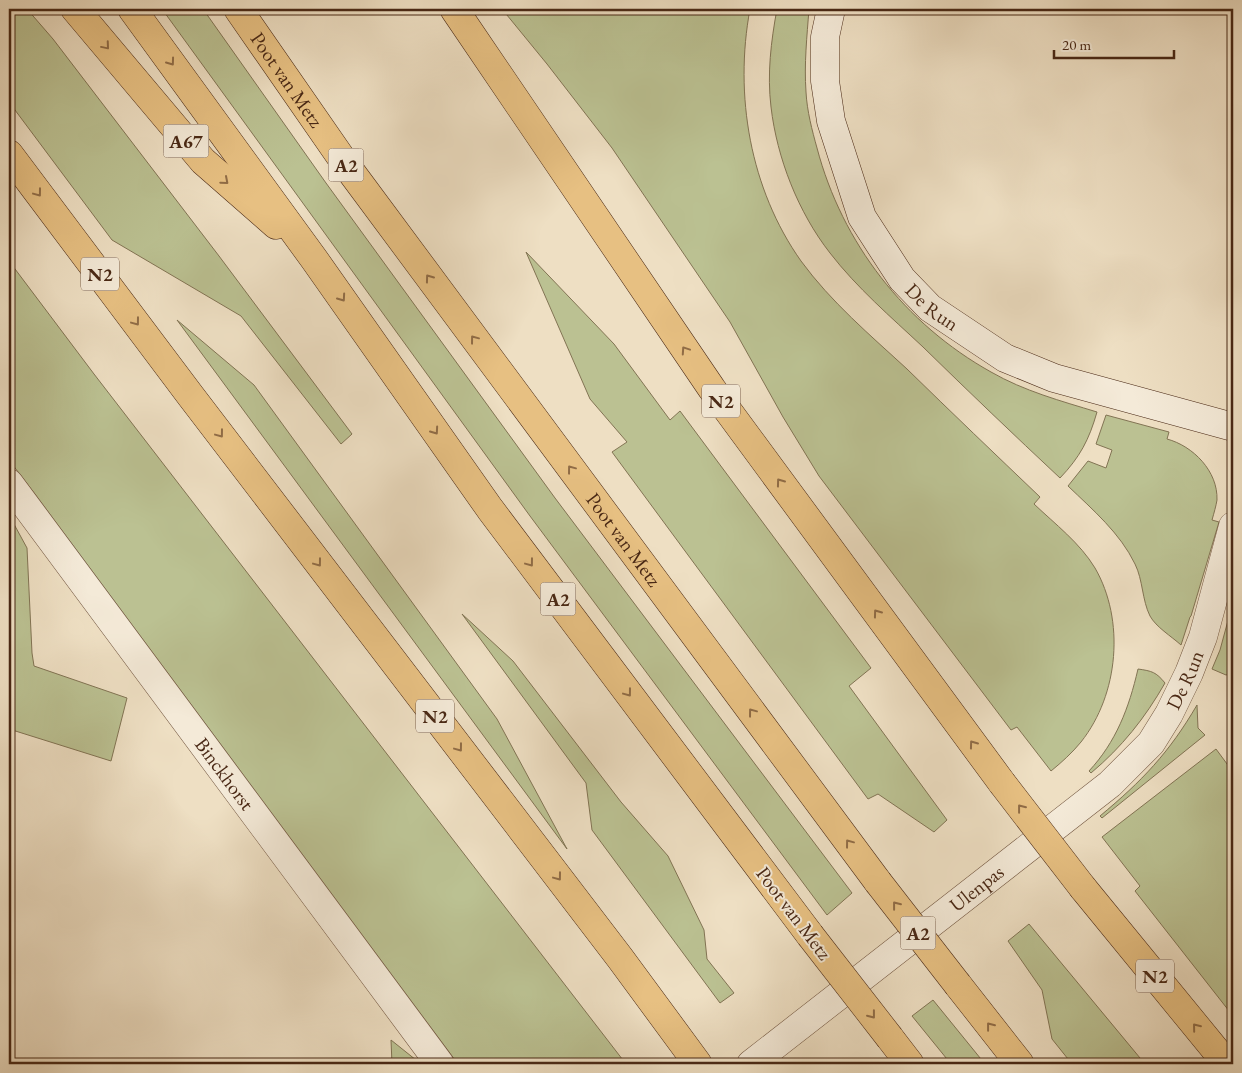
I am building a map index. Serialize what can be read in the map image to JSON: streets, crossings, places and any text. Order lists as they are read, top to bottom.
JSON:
{
  "streets": {
    "highway": [
      "Poot van Metz",
      "A67",
      "A2",
      "N2"
    ],
    "street": ["De Run", "Binckhorst", "Ulenpas"]
  },
  "crossings": [
    ["Poot van Metz", "A67"],
    ["De Run", "Ulenpas"]
  ],
  "scale_bar": "20 m"
}
